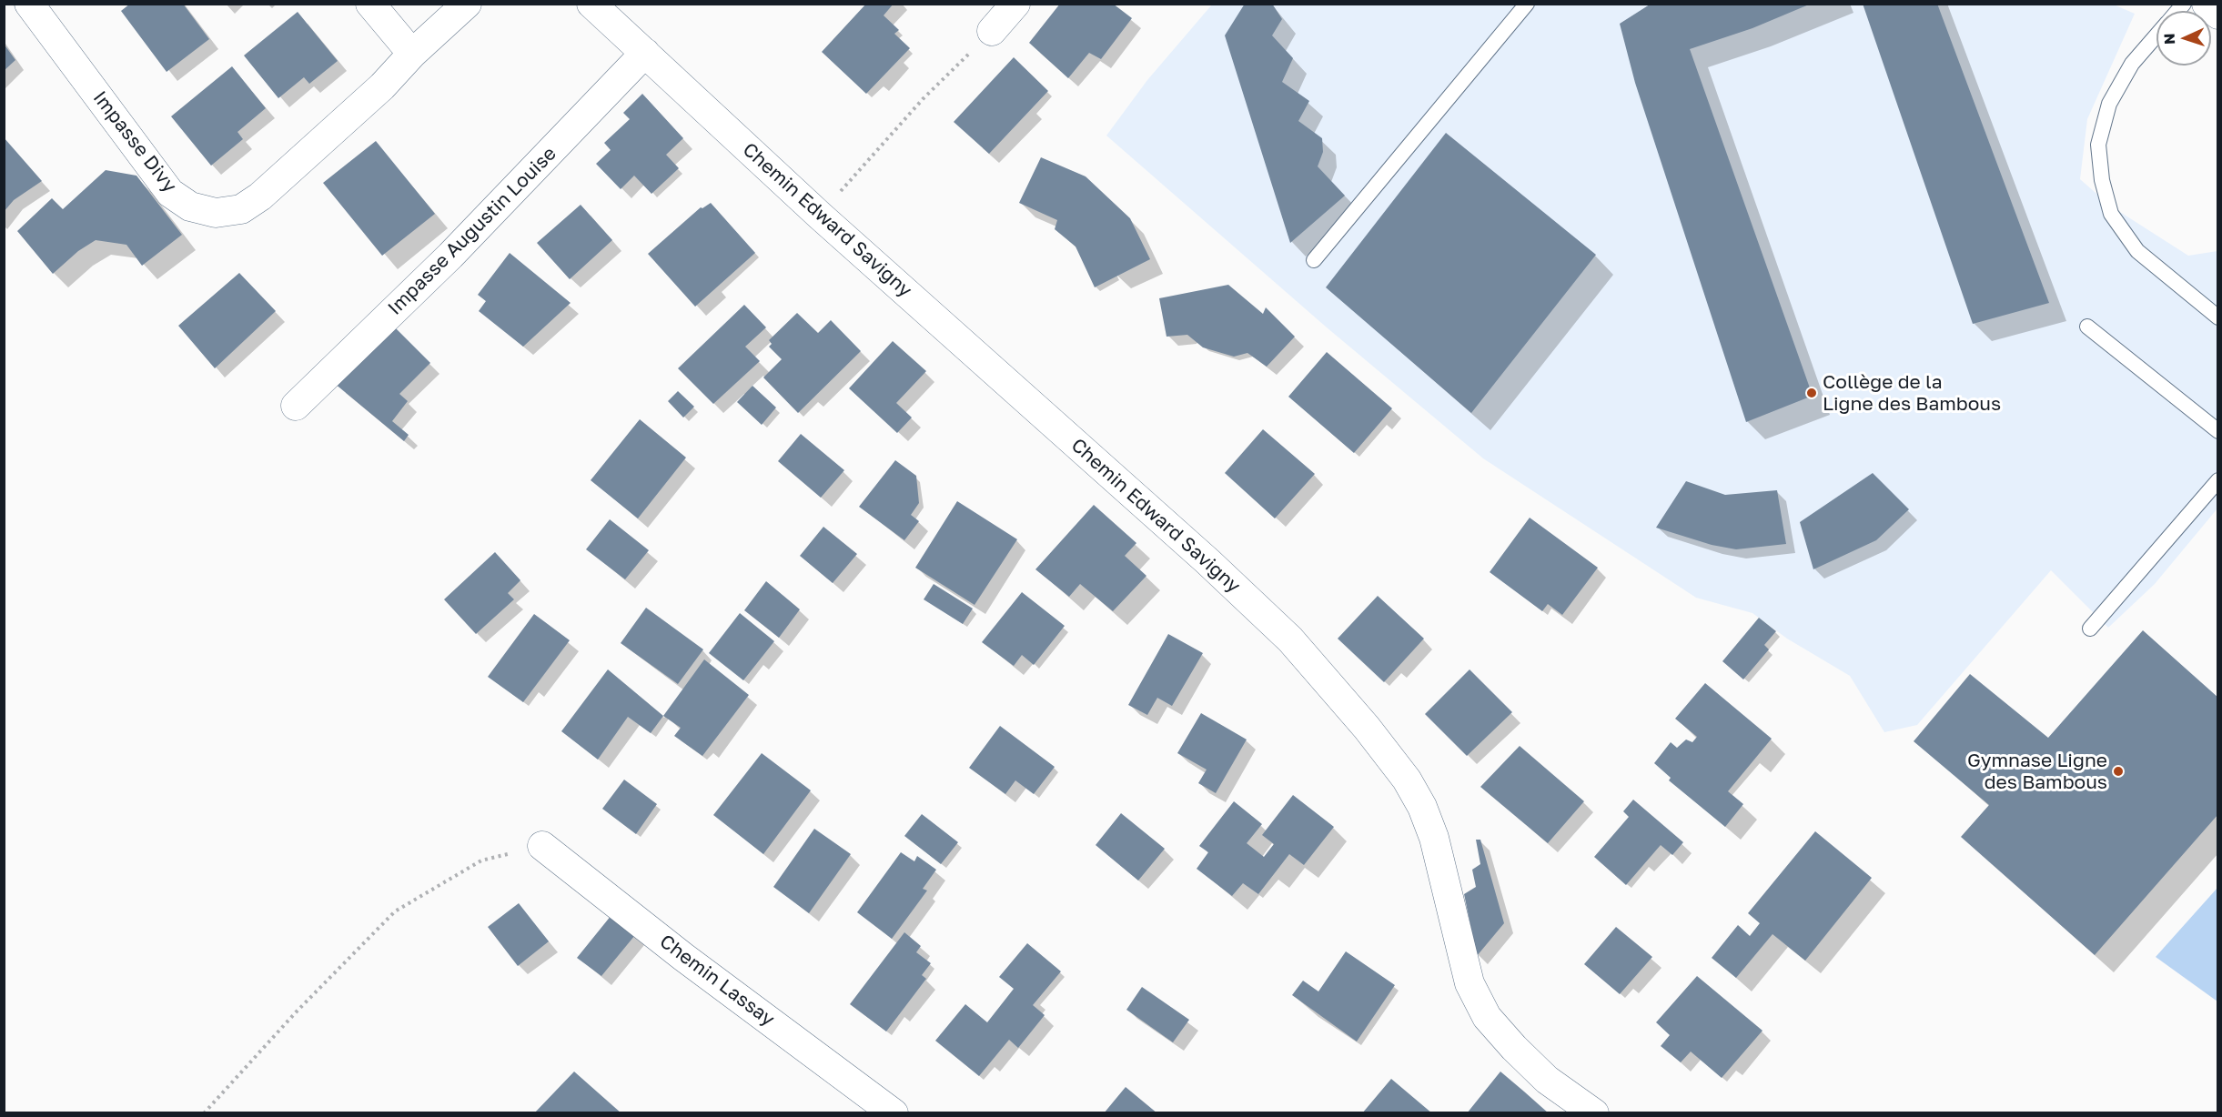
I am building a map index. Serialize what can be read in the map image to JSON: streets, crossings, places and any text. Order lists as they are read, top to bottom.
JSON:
{
  "streets": {
    "street": [
      "Impasse Divy",
      "Chemin Edward Savigny",
      "Impasse Augustin Louise",
      "Chemin Lassay"
    ]
  },
  "crossings": [
    ["Chemin Edward Savigny", "Impasse Augustin Louise"]
  ],
  "places": ["Collège de la Ligne des Bambous", "Gymnase Ligne des Bambous"],
  "north": "left"
}
